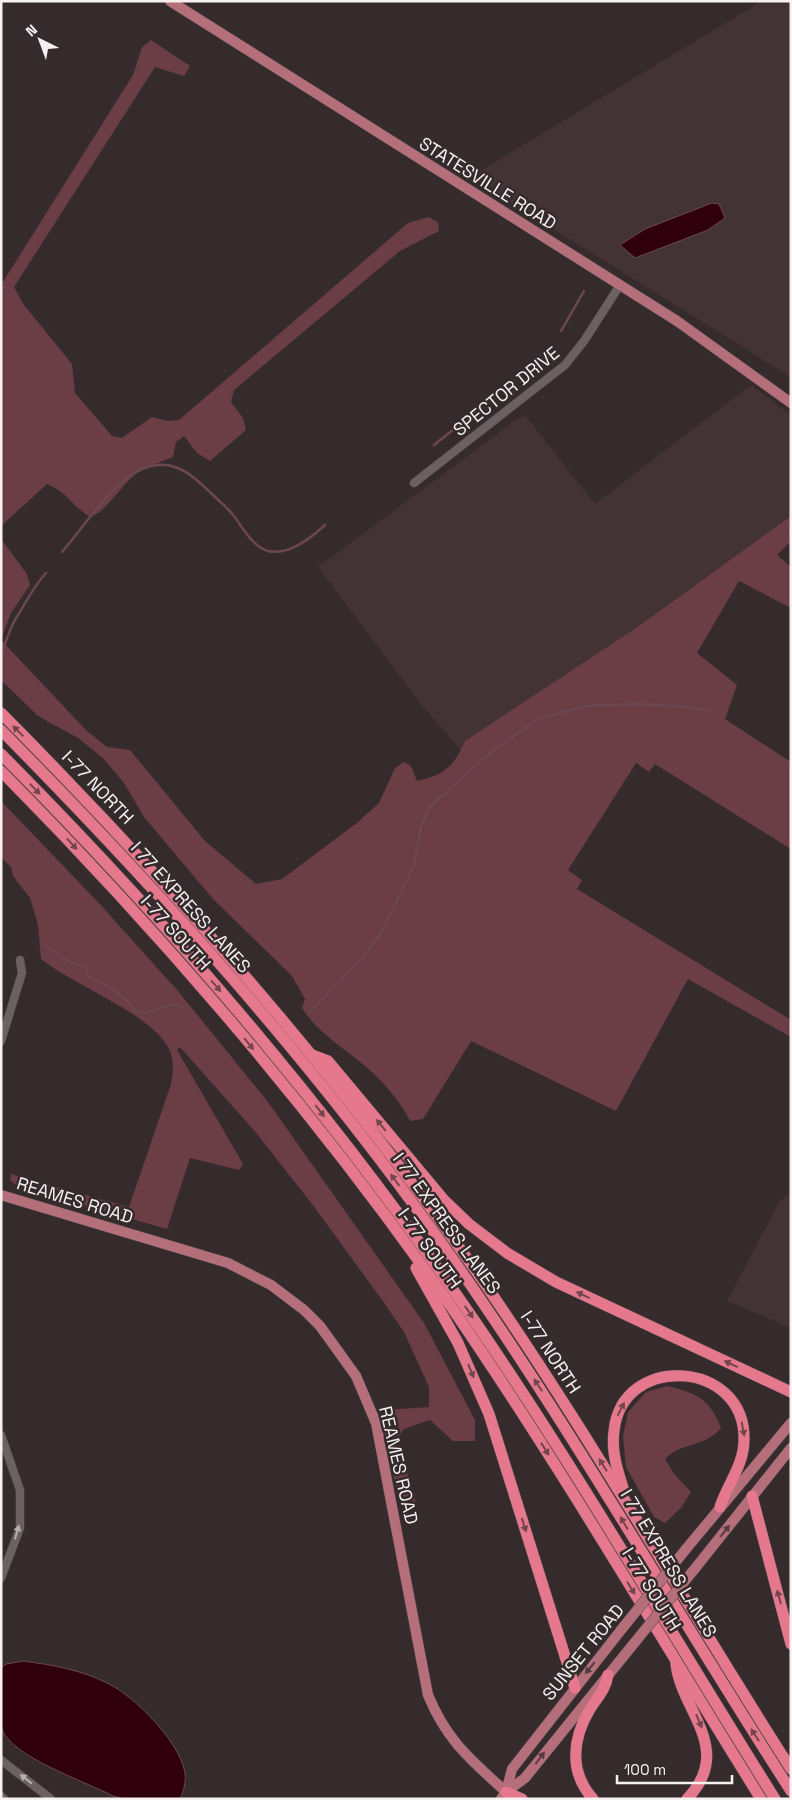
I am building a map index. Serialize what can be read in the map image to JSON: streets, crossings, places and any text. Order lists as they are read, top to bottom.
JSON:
{
  "streets": {
    "highway": ["I-77 NORTH", "I 77 EXPRESS LANES", "I-77 SOUTH"],
    "main road": ["STATESVILLE ROAD", "REAMES ROAD", "SUNSET ROAD"],
    "street": ["SPECTOR DRIVE"]
  },
  "crossings": [
    ["STATESVILLE ROAD", "SPECTOR DRIVE"],
    ["REAMES ROAD", "SUNSET ROAD"]
  ],
  "scale_bar": "100 m",
  "north": "top left"
}
